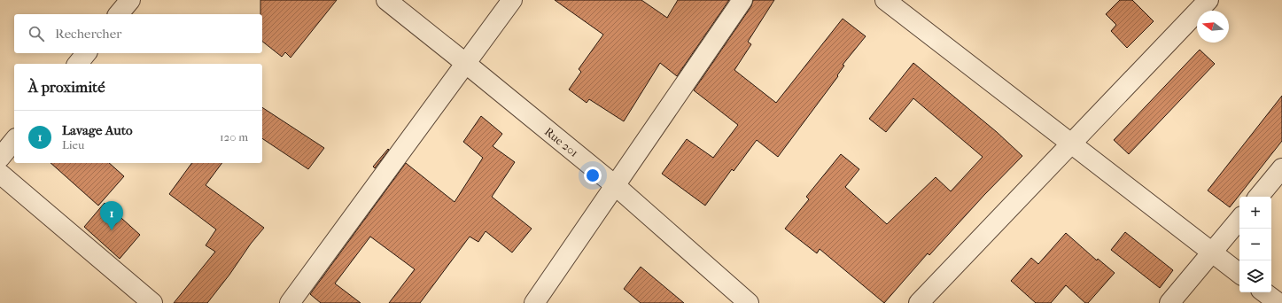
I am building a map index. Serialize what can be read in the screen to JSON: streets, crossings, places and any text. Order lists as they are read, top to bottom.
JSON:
{
  "streets": {
    "street": ["Rue 201"]
  },
  "north": "left",
  "page": {
    "search": "Rechercher",
    "heading": "À proximité",
    "list": [
      {
        "mark": "1",
        "name": "Lavage Auto",
        "note": "Lieu",
        "value": "120 m"
      }
    ],
    "map_buttons": ["+", "−"],
    "pins": "1"
  }
}
